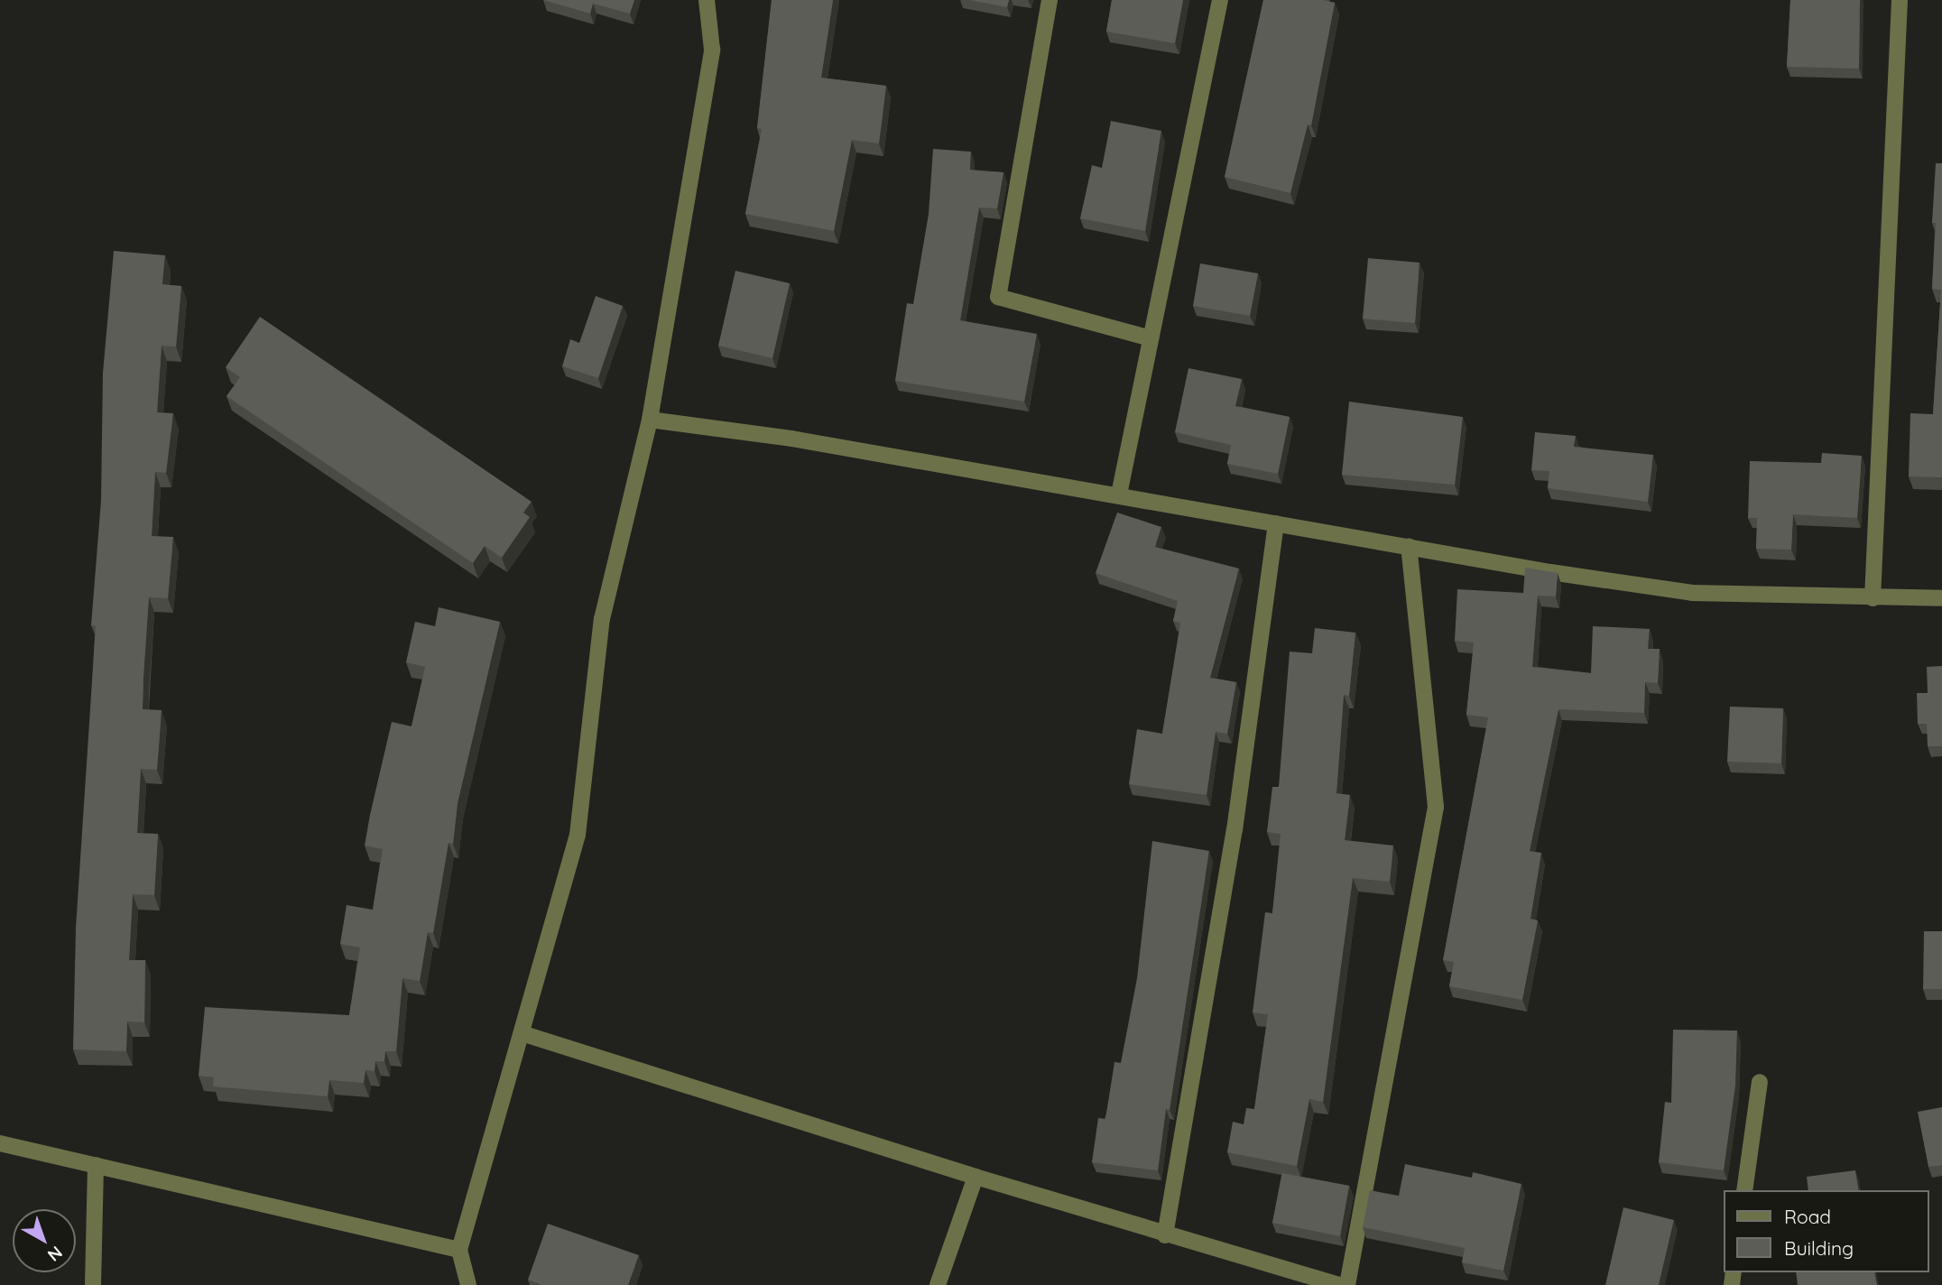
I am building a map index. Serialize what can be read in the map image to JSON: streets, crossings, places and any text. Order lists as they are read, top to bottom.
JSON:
{
  "legend": ["Road", "Building"],
  "north": "bottom right"
}
